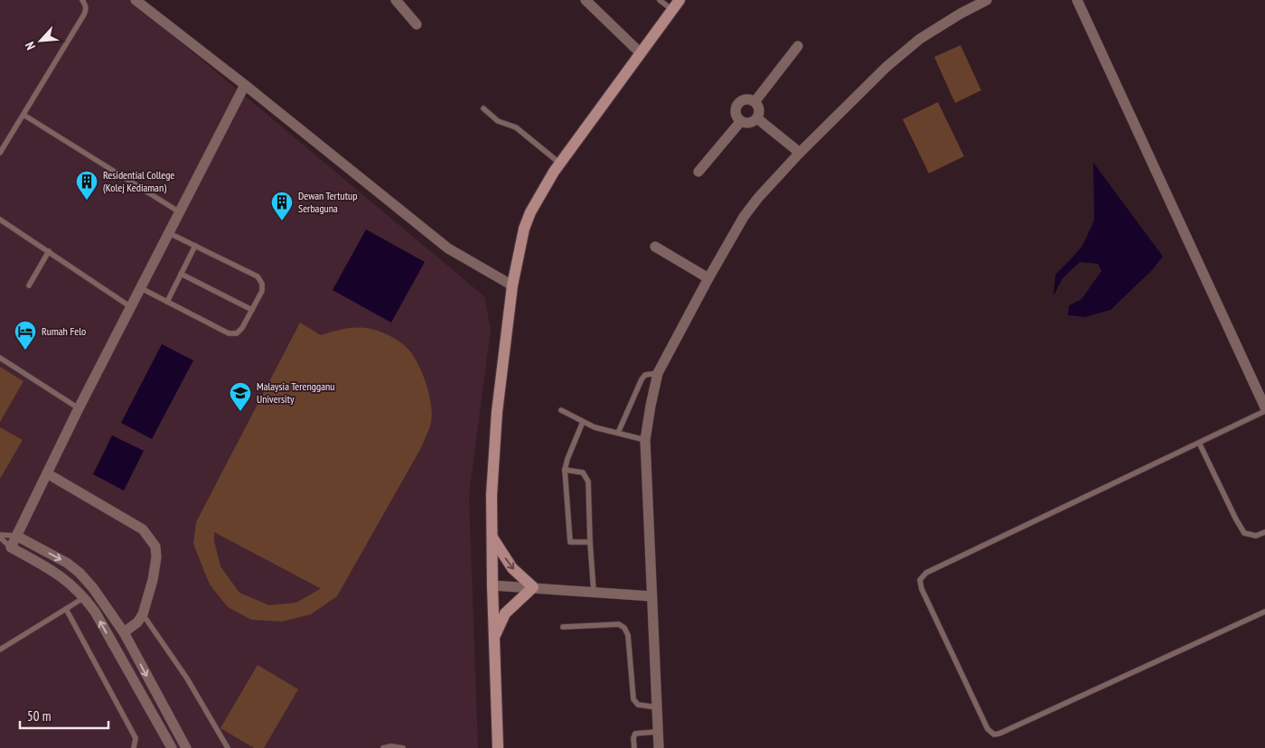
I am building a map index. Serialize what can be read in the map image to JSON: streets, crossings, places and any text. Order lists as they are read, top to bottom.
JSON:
{
  "places": {
    "building": ["Residential College (Kolej Kediaman)", "Dewan Tertutup Serbaguna"],
    "hotel": ["Rumah Felo"],
    "school or university": ["Malaysia Terengganu University"]
  },
  "scale_bar": "50 m",
  "north": "bottom left"
}
